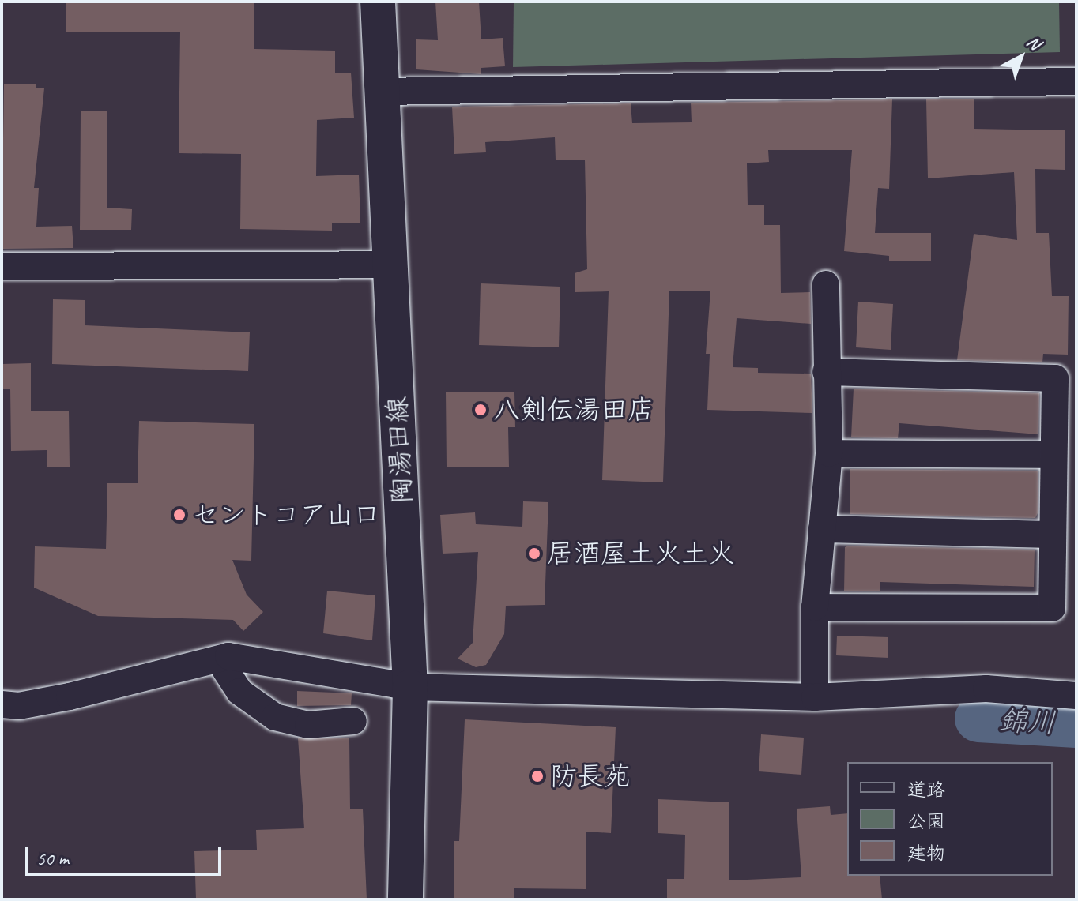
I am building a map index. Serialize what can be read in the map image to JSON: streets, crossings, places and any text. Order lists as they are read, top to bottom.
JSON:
{
  "streets": {
    "main road": ["陶湯田線"]
  },
  "water": ["錦川"],
  "places": [
    "八剣伝湯田店",
    "セントコア山口",
    "居酒屋土火土火",
    "防長苑"
  ],
  "legend": ["道路", "公園", "建物"],
  "scale_bar": "50 m",
  "north": "top right"
}
